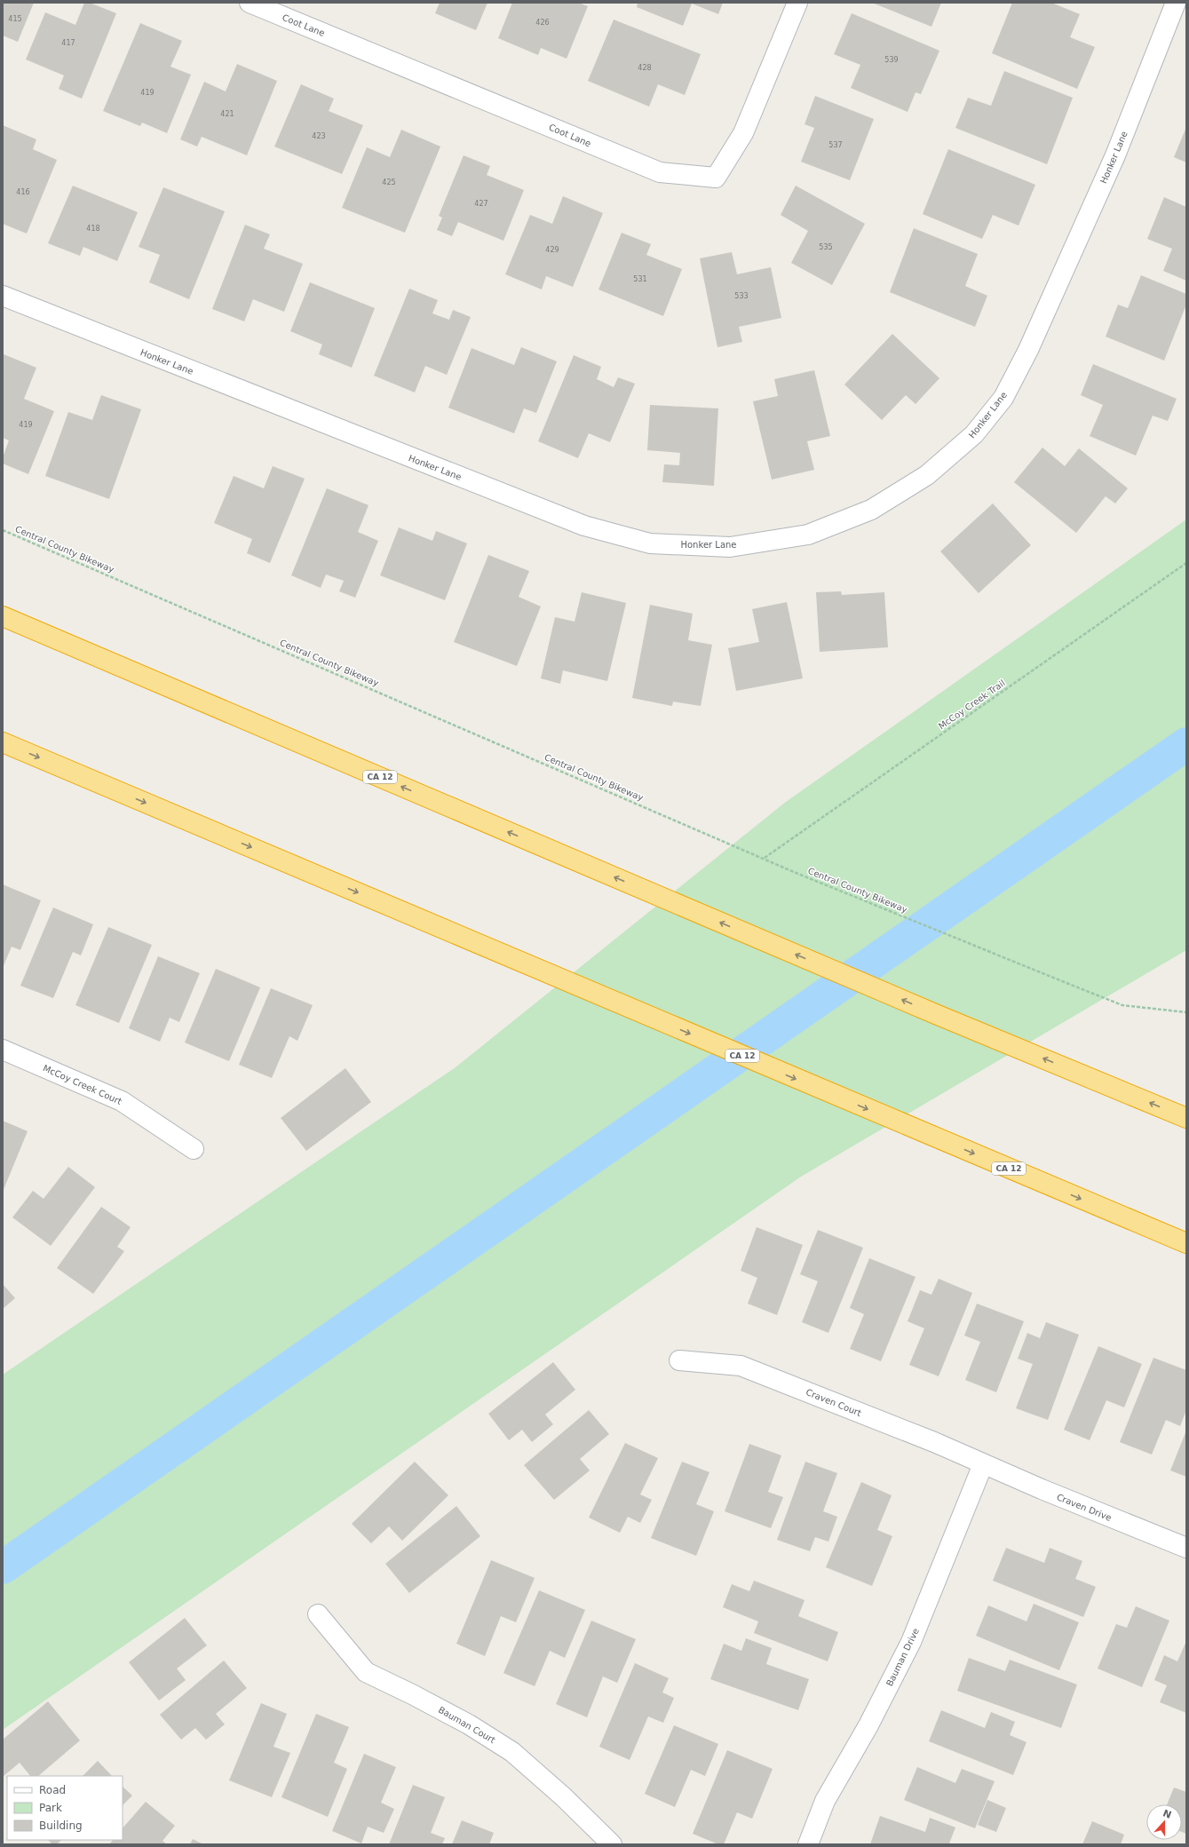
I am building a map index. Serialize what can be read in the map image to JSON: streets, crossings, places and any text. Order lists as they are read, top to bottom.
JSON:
{
  "streets": {
    "highway": ["CA 12"],
    "street": [
      "Coot Lane",
      "Honker Lane",
      "McCoy Creek Court",
      "Craven Court",
      "Craven Drive",
      "Bauman Drive",
      "Bauman Court"
    ],
    "path": ["Central County Bikeway", "McCoy Creek Trail"]
  },
  "crossings": [
    ["Central County Bikeway", "McCoy Creek Trail"],
    ["Craven Court", "Craven Drive"],
    ["Craven Court", "Bauman Drive"],
    ["Craven Drive", "Bauman Drive"]
  ],
  "house_numbers": [
    "415",
    "426",
    "417",
    "539",
    "428",
    "419",
    "421",
    "423",
    "537",
    "425",
    "416",
    "427",
    "418",
    "535",
    "429",
    "531",
    "533",
    "419"
  ],
  "legend": ["Road", "Park", "Building"],
  "north": "top"
}
